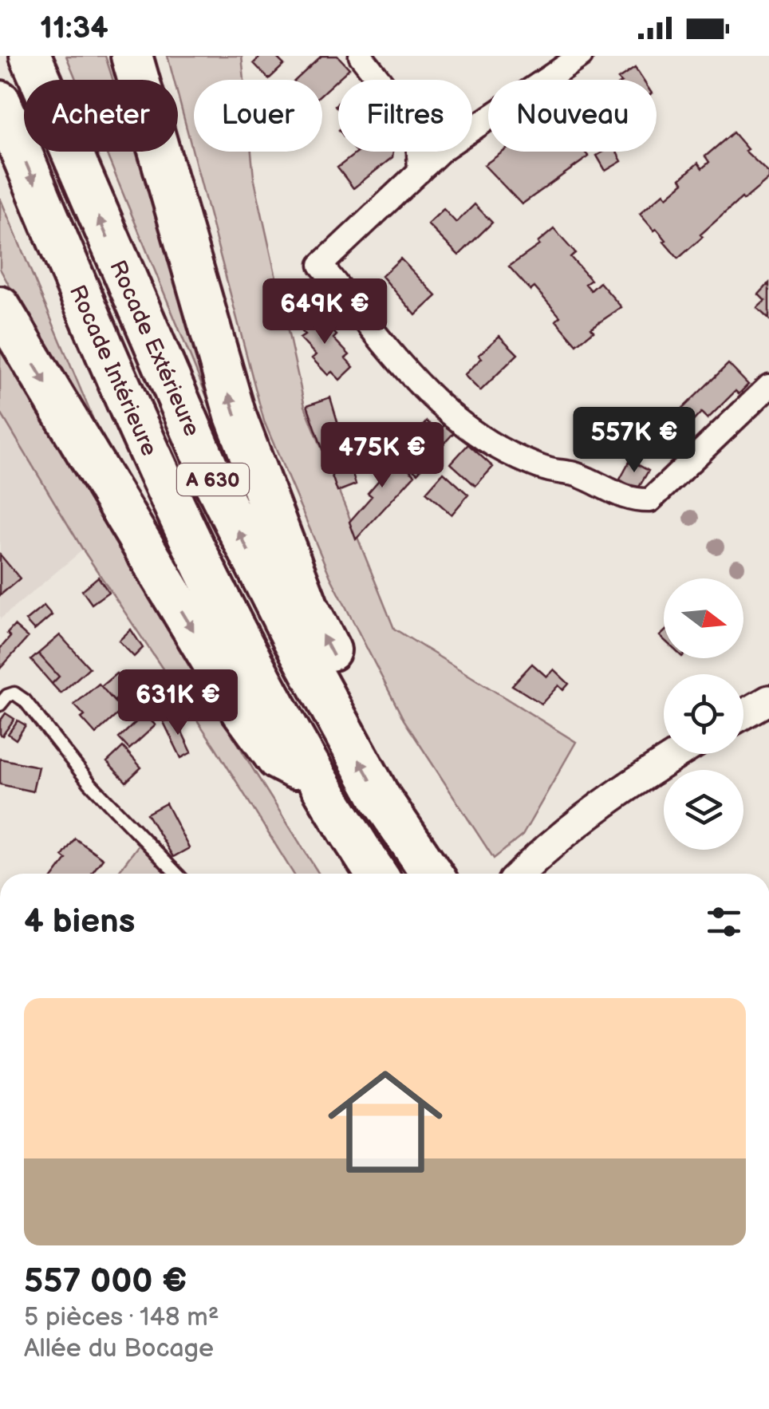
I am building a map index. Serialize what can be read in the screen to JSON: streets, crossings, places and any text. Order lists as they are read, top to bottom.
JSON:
{
  "streets": {
    "highway": ["Rocade Extérieure", "Rocade Intérieure", "A 630"]
  },
  "north": "right",
  "page": {
    "status": "11:34",
    "chip": [
      "Acheter",
      "Louer",
      "Filtres",
      "Nouveau"
    ],
    "price": [
      "649K €",
      "557K €",
      "475K €",
      "631K €"
    ],
    "heading": "4 biens",
    "list": [
      {
        "name": "557 000 €",
        "note": "5 pièces · 148 m² · Allée du Bocage"
      }
    ]
  }
}
